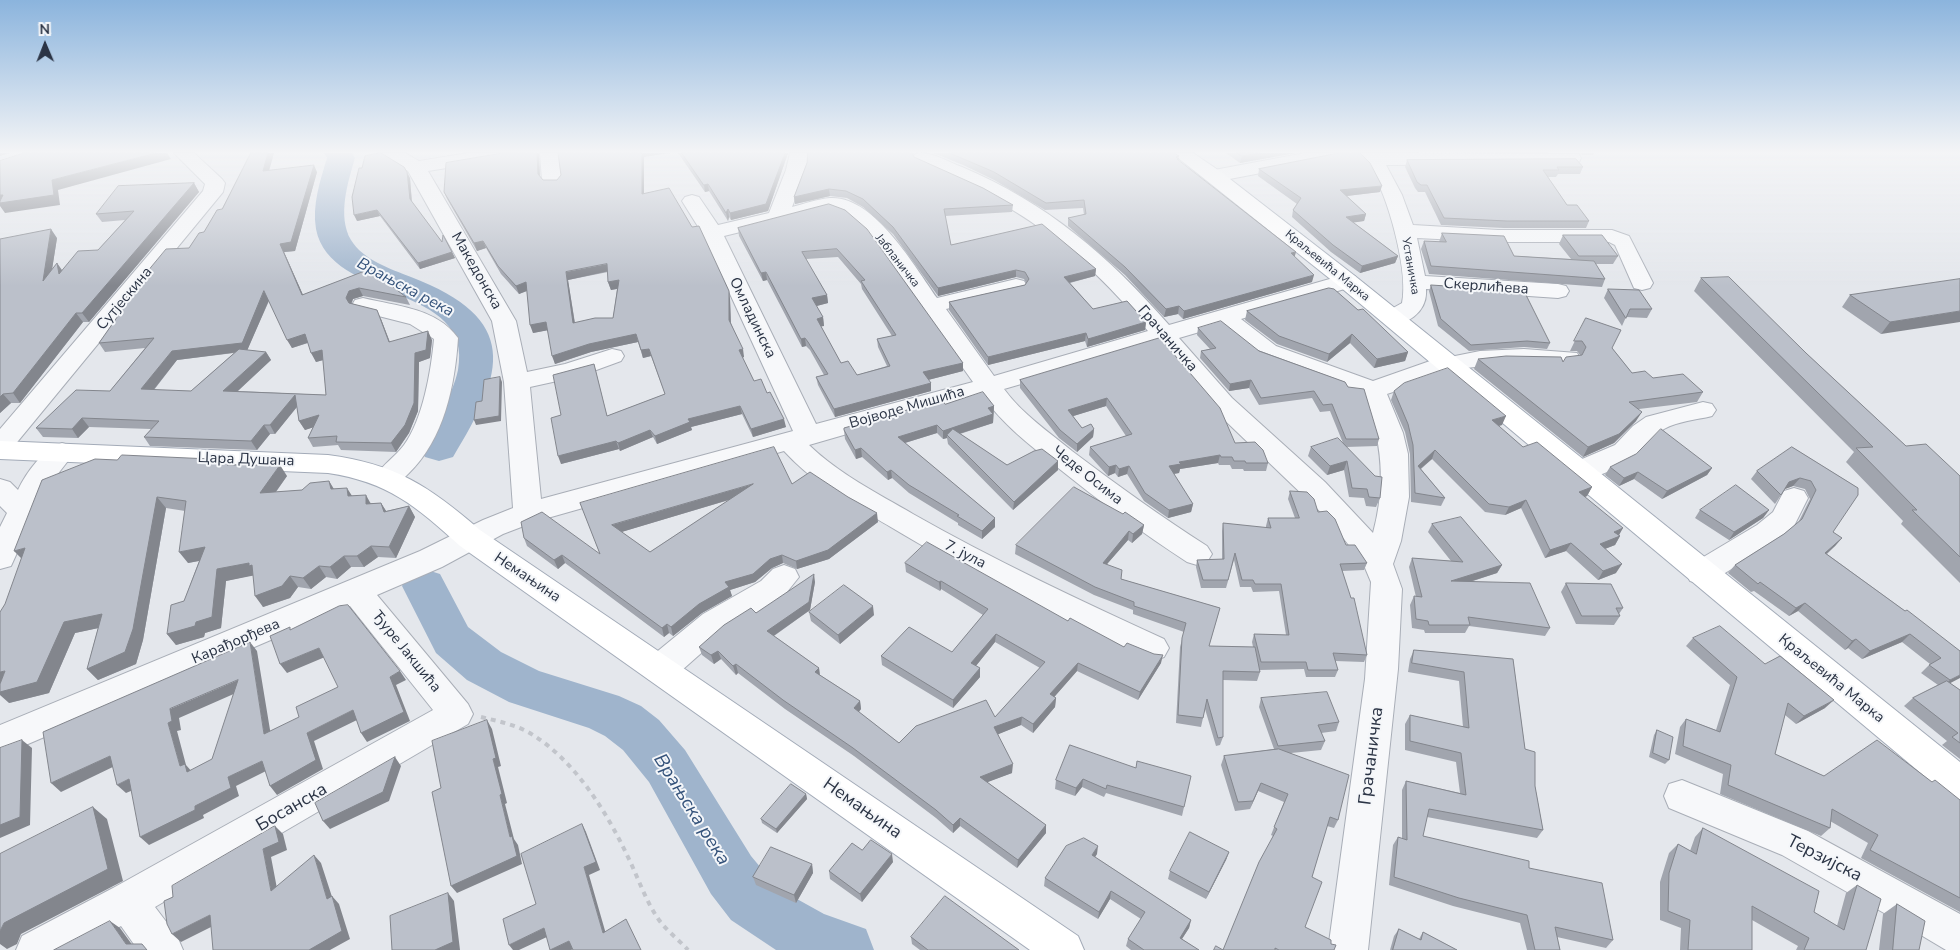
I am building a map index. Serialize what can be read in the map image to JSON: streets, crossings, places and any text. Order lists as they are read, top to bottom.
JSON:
{
  "streets": {
    "main road": ["Краљевића Марка", "Цара Душана", "Немањина"],
    "street": [
      "Јабланичка",
      "Устаничка",
      "Македонска",
      "Скерлићева",
      "Сутјескина",
      "Омладинска",
      "Грачаничка",
      "Војводе Мишића",
      "Чеде Осима",
      "7. јула",
      "Карађорђева",
      "Ђуре Јакшића",
      "Босанска",
      "Терзијска"
    ]
  },
  "crossings": [
    ["Јабланичка", "Омладинска"],
    ["Јабланичка", "Војводе Мишића"],
    ["Јабланичка", "Чеде Осима"],
    ["Краљевића Марка", "Устаничка"],
    ["Краљевића Марка", "Војводе Мишића"],
    ["Устаничка", "Скерлићева"],
    ["Македонска", "Војводе Мишића"],
    ["Омладинска", "Војводе Мишића"],
    ["Омладинска", "7. јула"],
    ["Грачаничка", "Војводе Мишића"],
    ["Војводе Мишића", "Цара Душана"],
    ["Војводе Мишића", "Чеде Осима"],
    ["Војводе Мишића", "7. јула"],
    ["Војводе Мишића", "Немањина"],
    ["Војводе Мишића", "Карађорђева"],
    ["Цара Душана", "Немањина"],
    ["Цара Душана", "Карађорђева"],
    ["Немањина", "Карађорђева"],
    ["Карађорђева", "Ђуре Јакшића"],
    ["Ђуре Јакшића", "Босанска"]
  ],
  "water": ["Врањска река"],
  "north": "top"
}
